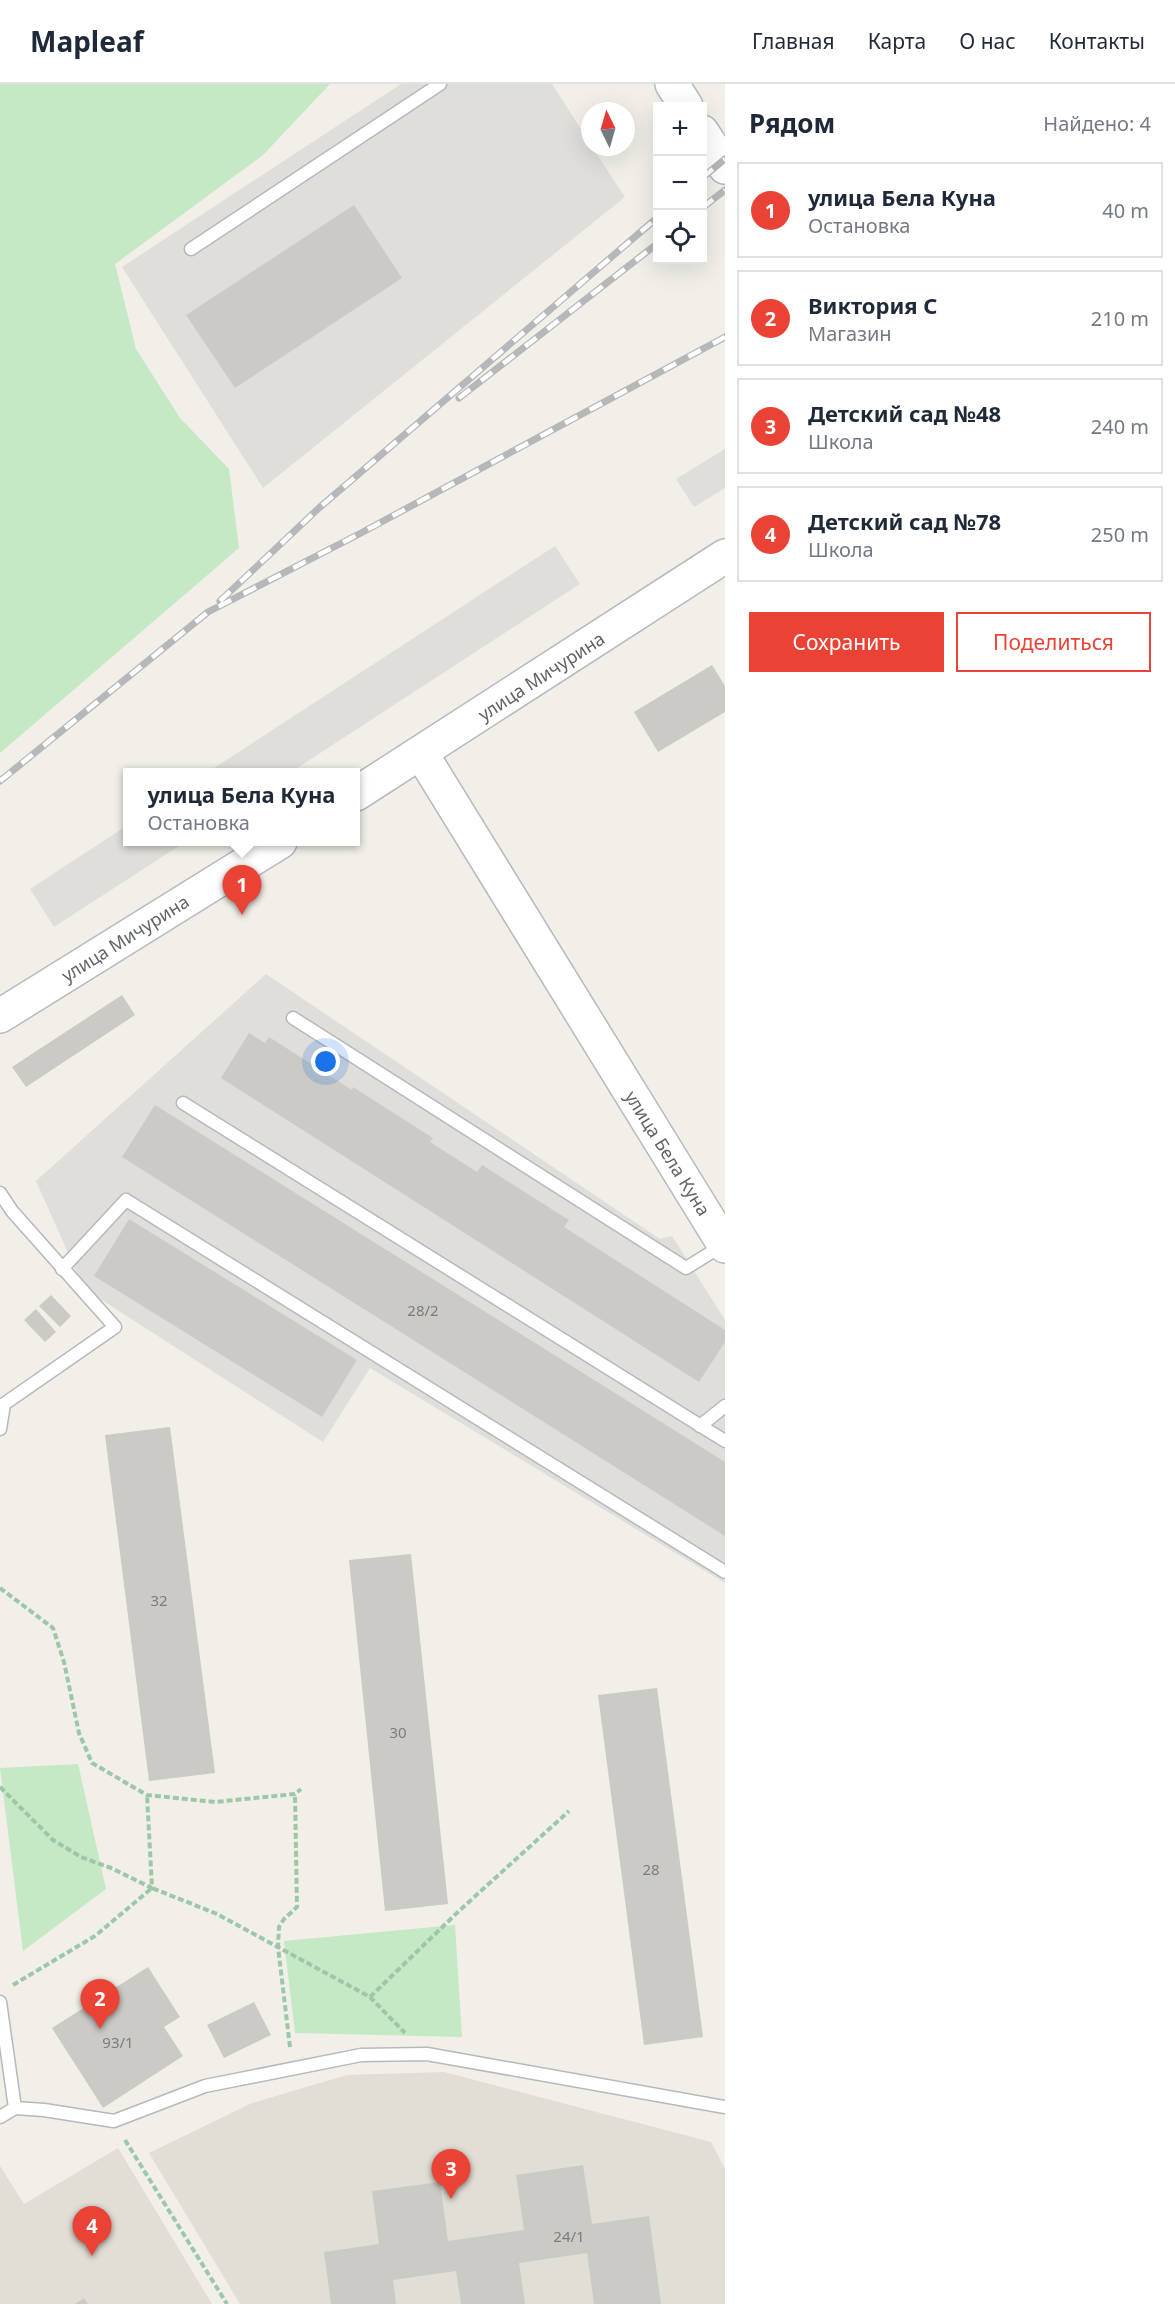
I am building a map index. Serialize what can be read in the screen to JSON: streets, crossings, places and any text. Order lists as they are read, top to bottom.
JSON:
{
  "streets": {
    "main road": ["улица Мичурина", "улица Бела Куна"]
  },
  "crossings": [
    ["улица Мичурина", "улица Бела Куна"]
  ],
  "house_numbers": [
    "28/2",
    "32",
    "30",
    "28",
    "93/1",
    "24/1"
  ],
  "north": "top",
  "page": {
    "header": "Mapleaf",
    "nav": [
      "Главная",
      "Карта",
      "О нас",
      "Контакты"
    ],
    "heading": ["Рядом", "Найдено: 4"],
    "map_buttons": ["+", "−"],
    "list": [
      {
        "mark": "1",
        "name": "улица Бела Куна",
        "note": "Остановка",
        "value": "40 m"
      },
      {
        "mark": "2",
        "name": "Виктория С",
        "note": "Магазин",
        "value": "210 m"
      },
      {
        "mark": "3",
        "name": "Детский сад №48",
        "note": "Школа",
        "value": "240 m"
      },
      {
        "mark": "4",
        "name": "Детский сад №78",
        "note": "Школа",
        "value": "250 m"
      }
    ],
    "buttons": ["Сохранить", "Поделиться"],
    "popup": ["улица Бела Куна", "Остановка"],
    "pins": [
      "1",
      "2",
      "3",
      "4"
    ]
  }
}
